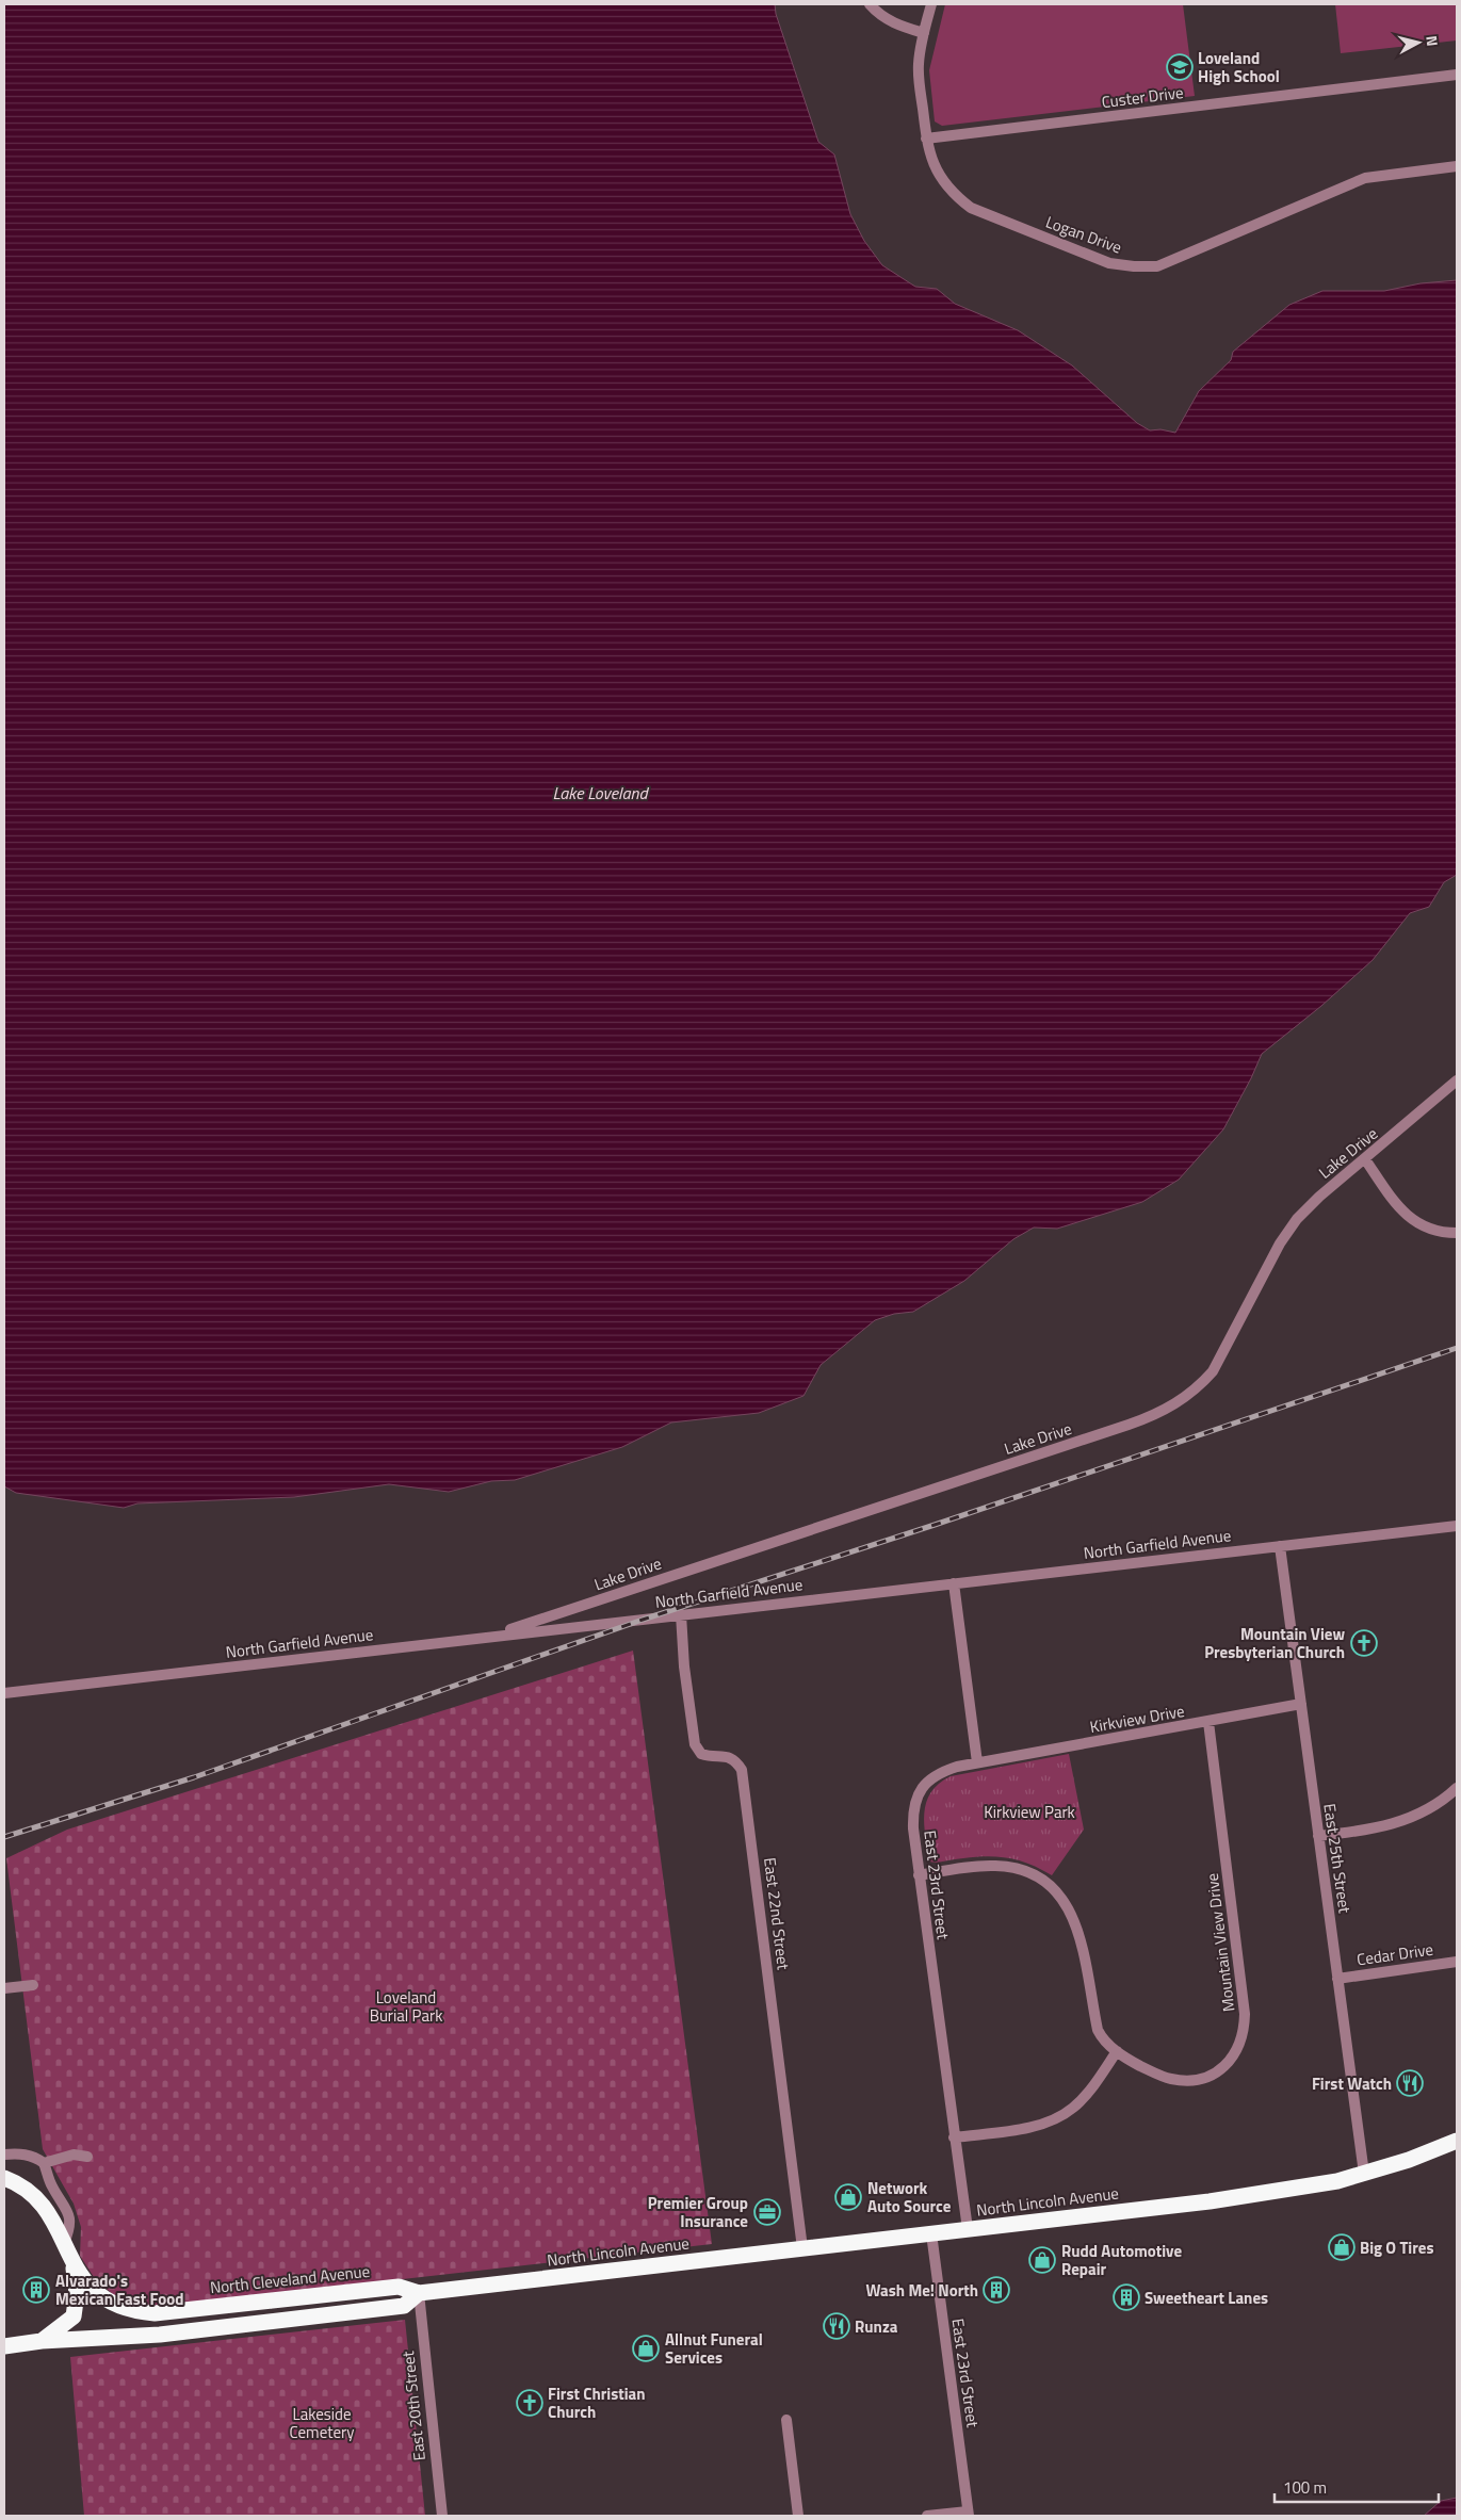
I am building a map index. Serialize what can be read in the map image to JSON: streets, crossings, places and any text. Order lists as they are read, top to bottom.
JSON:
{
  "streets": {
    "highway": ["North Lincoln Avenue", "North Cleveland Avenue"],
    "street": [
      "Custer Drive",
      "Logan Drive",
      "Lake Drive",
      "North Garfield Avenue",
      "Kirkview Drive",
      "East 25th Street",
      "East 23rd Street",
      "East 22nd Street",
      "Mountain View Drive",
      "Cedar Drive",
      "East 20th Street"
    ]
  },
  "crossings": [
    ["Custer Drive", "Logan Drive"],
    ["Lake Drive", "North Garfield Avenue"],
    ["North Garfield Avenue", "East 25th Street"],
    ["North Garfield Avenue", "East 22nd Street"],
    ["Kirkview Drive", "East 25th Street"],
    ["Kirkview Drive", "East 23rd Street"],
    ["Kirkview Drive", "Mountain View Drive"],
    ["East 25th Street", "Cedar Drive"],
    ["East 25th Street", "North Lincoln Avenue"],
    ["East 23rd Street", "Mountain View Drive"],
    ["East 23rd Street", "North Lincoln Avenue"],
    ["East 22nd Street", "North Lincoln Avenue"],
    ["North Lincoln Avenue", "North Cleveland Avenue"],
    ["North Lincoln Avenue", "East 20th Street"],
    ["North Cleveland Avenue", "East 20th Street"]
  ],
  "water": ["Lake Loveland"],
  "parks": ["Kirkview Park", "Loveland Burial Park", "Lakeside Cemetery"],
  "places": {
    "school or university": ["Loveland High School"],
    "church": ["Mountain View Presbyterian Church", "First Christian Church"],
    "restaurant": ["First Watch", "Runza"],
    "shop": [
      "Network Auto Source",
      "Big O Tires",
      "Rudd Automotive Repair",
      "Allnut Funeral Services"
    ],
    "office": ["Premier Group Insurance"],
    "building": ["Alvarado's Mexican Fast Food", "Wash Me! North", "Sweetheart Lanes"]
  },
  "scale_bar": "100 m",
  "north": "right"
}
